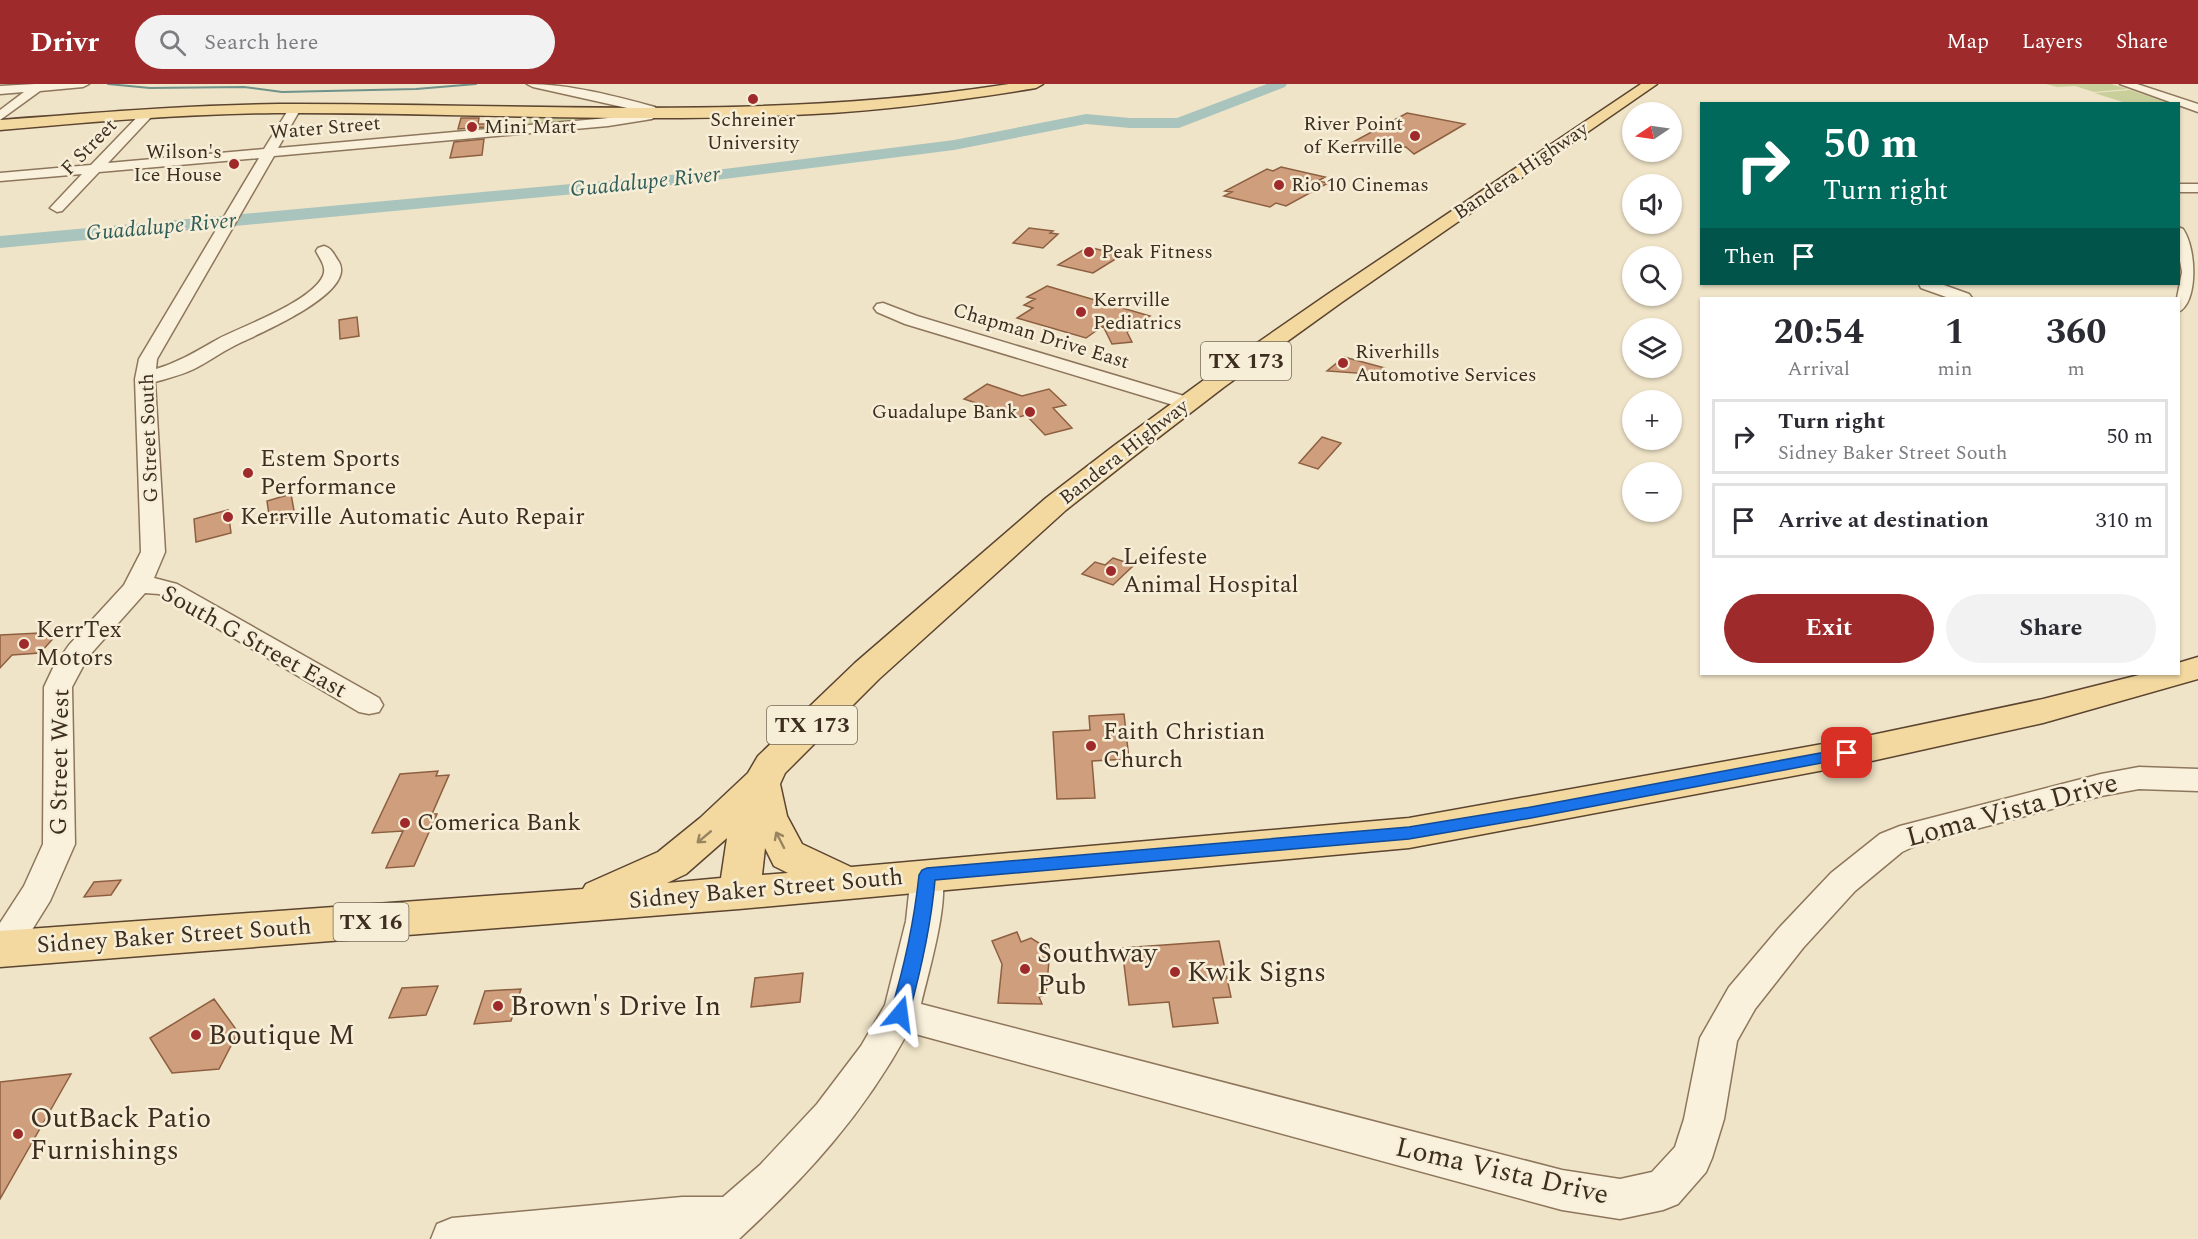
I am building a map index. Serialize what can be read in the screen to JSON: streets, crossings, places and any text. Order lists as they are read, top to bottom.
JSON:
{
  "streets": {
    "main road": [
      "Bandera Highway",
      "TX 173",
      "Sidney Baker Street South",
      "TX 16"
    ],
    "street": [
      "Water Street",
      "F Street",
      "Chapman Drive East",
      "G Street South",
      "South G Street East",
      "G Street West",
      "Loma Vista Drive"
    ]
  },
  "crossings": [
    ["Water Street", "F Street"],
    ["Water Street", "G Street South"],
    ["Bandera Highway", "Chapman Drive East"],
    ["Bandera Highway", "Sidney Baker Street South"],
    ["G Street South", "South G Street East"],
    ["G Street South", "G Street West"],
    ["South G Street East", "G Street West"],
    ["G Street West", "Sidney Baker Street South"]
  ],
  "water": ["Guadalupe River"],
  "places": [
    "Schreiner University",
    "Mini Mart",
    "River Point of Kerrville",
    "Wilson's Ice House",
    "Rio 10 Cinemas",
    "Peak Fitness",
    "Kerrville Pediatrics",
    "Riverhills Automotive Services",
    "Guadalupe Bank",
    "Estem Sports Performance",
    "Kerrville Automatic Auto Repair",
    "Leifeste Animal Hospital",
    "KerrTex Motors",
    "Faith Christian Church",
    "Comerica Bank",
    "Southway Pub",
    "Kwik Signs",
    "Brown's Drive In",
    "Boutique M",
    "OutBack Patio Furnishings"
  ],
  "north": "left",
  "page": {
    "header": "Drivr",
    "search": "Search here",
    "nav": ["Map", "Layers", "Share"],
    "map_buttons": ["+", "−"],
    "turn": ["50 m", "Turn right"],
    "then": "Then",
    "eta": [
      "20:54",
      "Arrival",
      "1",
      "min",
      "360",
      "m"
    ],
    "list": [
      {
        "name": "Turn right",
        "note": "Sidney Baker Street South",
        "value": "50 m"
      },
      {
        "name": "Arrive at destination",
        "value": "310 m"
      }
    ],
    "buttons": ["Exit", "Share"]
  }
}
